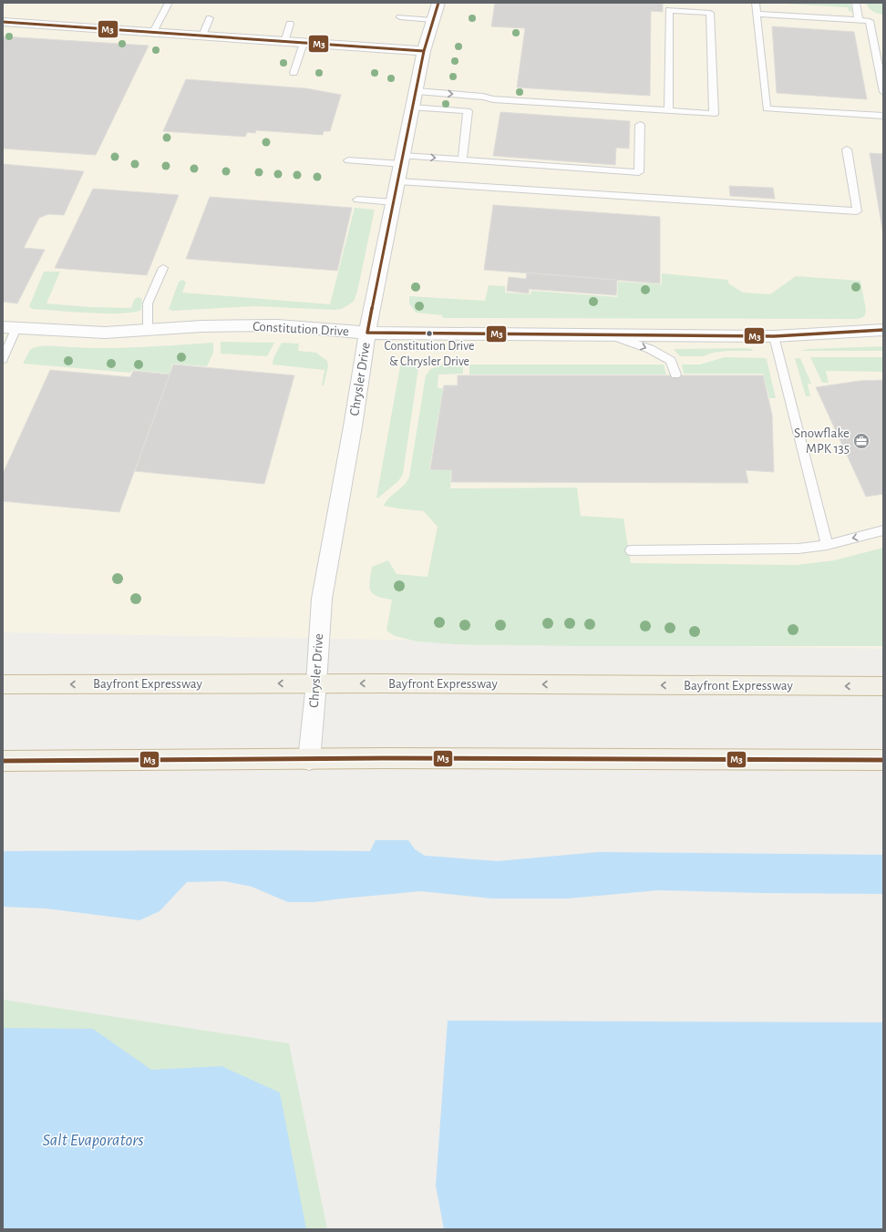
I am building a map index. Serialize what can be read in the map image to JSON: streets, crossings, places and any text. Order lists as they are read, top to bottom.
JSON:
{
  "streets": {
    "highway": ["Bayfront Expressway"],
    "street": ["Constitution Drive", "Chrysler Drive"]
  },
  "crossings": [
    ["Constitution Drive", "Chrysler Drive"],
    ["Chrysler Drive", "Bayfront Expressway"]
  ],
  "water": ["Salt Evaporators"],
  "places": {
    "other": ["Constitution Drive & Chrysler Drive"],
    "office": ["Snowflake MPK 135"]
  },
  "lines": ["transit line M3"]
}
